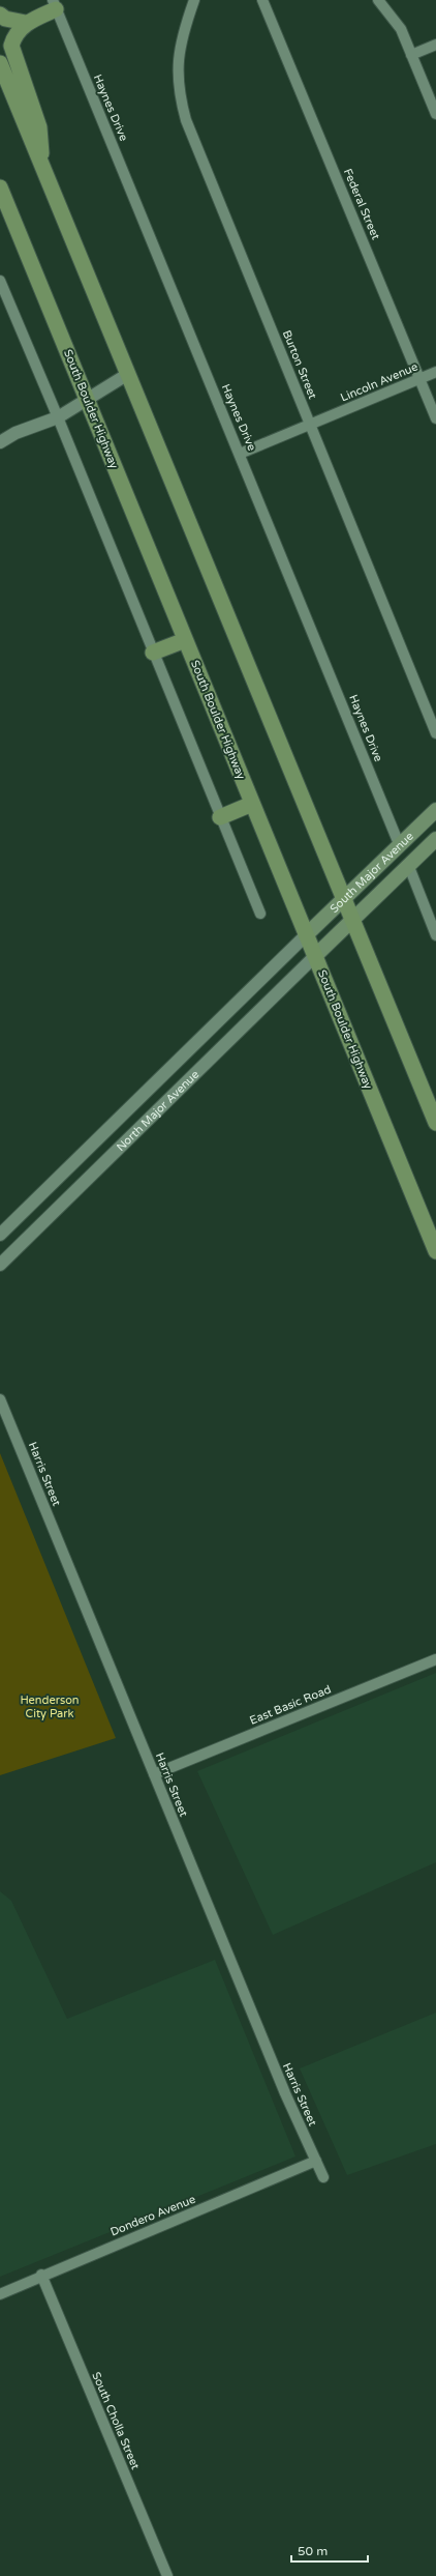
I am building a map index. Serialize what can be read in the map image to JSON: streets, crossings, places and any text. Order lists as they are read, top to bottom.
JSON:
{
  "streets": {
    "main road": ["South Boulder Highway", "South Major Avenue"],
    "street": [
      "Haynes Drive",
      "Federal Street",
      "Burton Street",
      "Lincoln Avenue",
      "North Major Avenue",
      "Harris Street",
      "East Basic Road",
      "Dondero Avenue",
      "South Cholla Street"
    ]
  },
  "crossings": [
    ["Haynes Drive", "Lincoln Avenue"],
    ["Haynes Drive", "South Major Avenue"],
    ["Federal Street", "Lincoln Avenue"],
    ["Burton Street", "Lincoln Avenue"],
    ["South Boulder Highway", "South Major Avenue"],
    ["South Boulder Highway", "North Major Avenue"],
    ["South Major Avenue", "North Major Avenue"],
    ["Harris Street", "East Basic Road"],
    ["Harris Street", "Dondero Avenue"],
    ["Dondero Avenue", "South Cholla Street"]
  ],
  "parks": ["Henderson City Park"],
  "scale_bar": "50 m"
}
